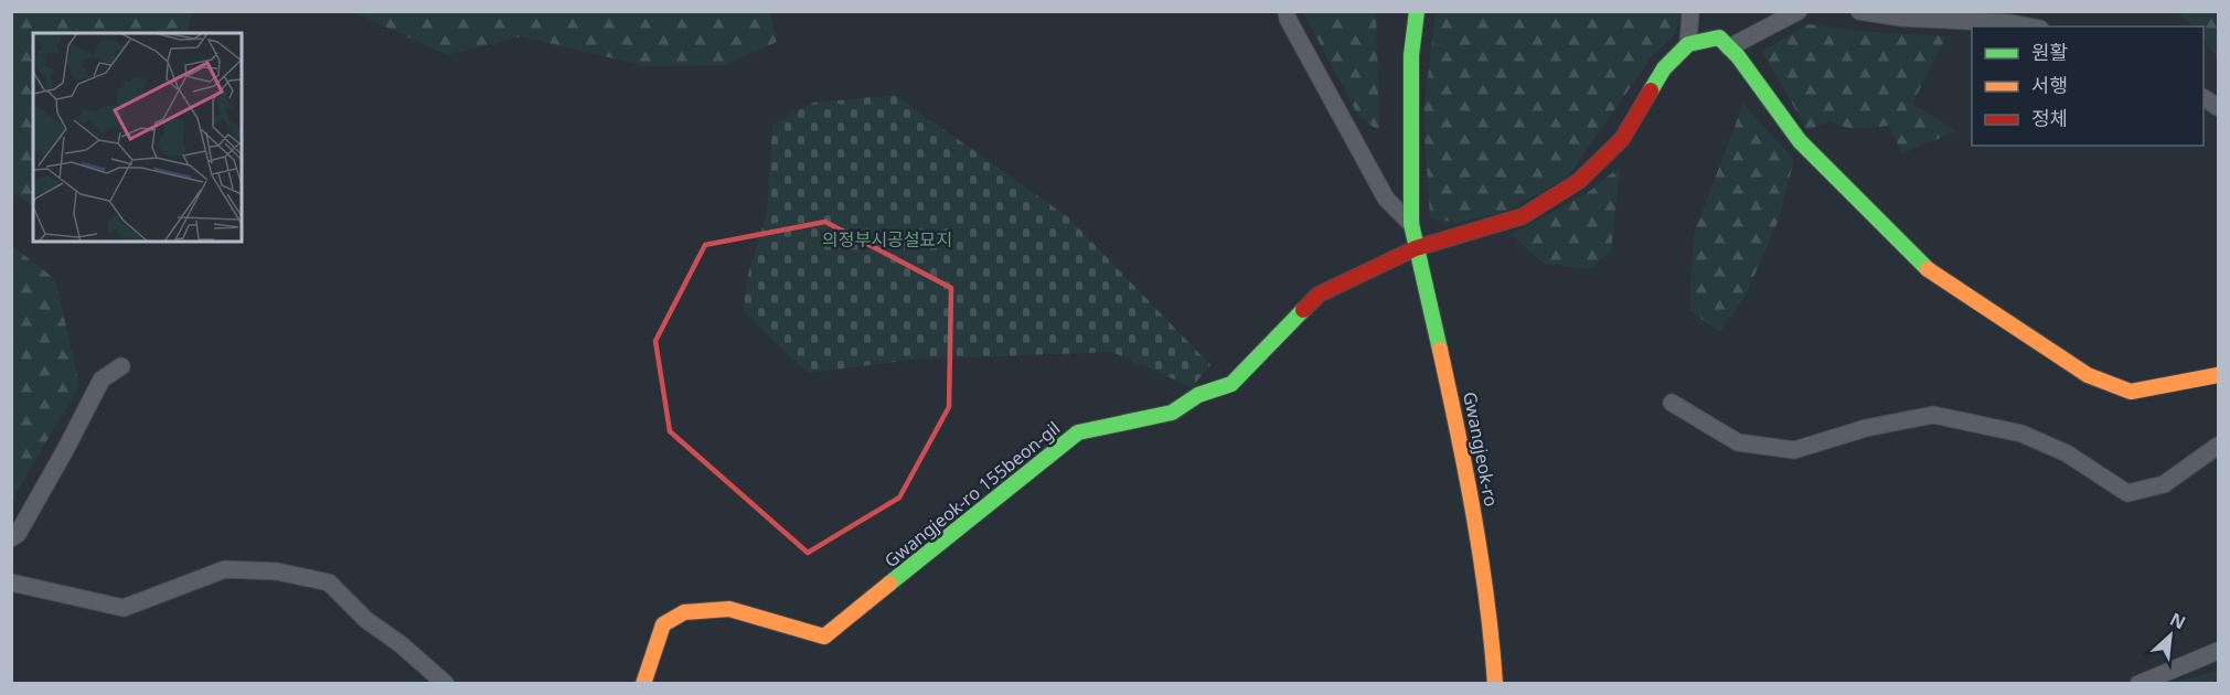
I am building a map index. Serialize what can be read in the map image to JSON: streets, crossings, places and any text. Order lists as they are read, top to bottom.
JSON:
{
  "streets": {
    "street": ["Gwangjeok-ro", "Gwangjeok-ro 155beon-gil"]
  },
  "crossings": [
    ["Gwangjeok-ro", "Gwangjeok-ro 155beon-gil"]
  ],
  "parks": ["의정부시공설묘지"],
  "legend": ["원활", "서행", "정체"],
  "north": "top right"
}
